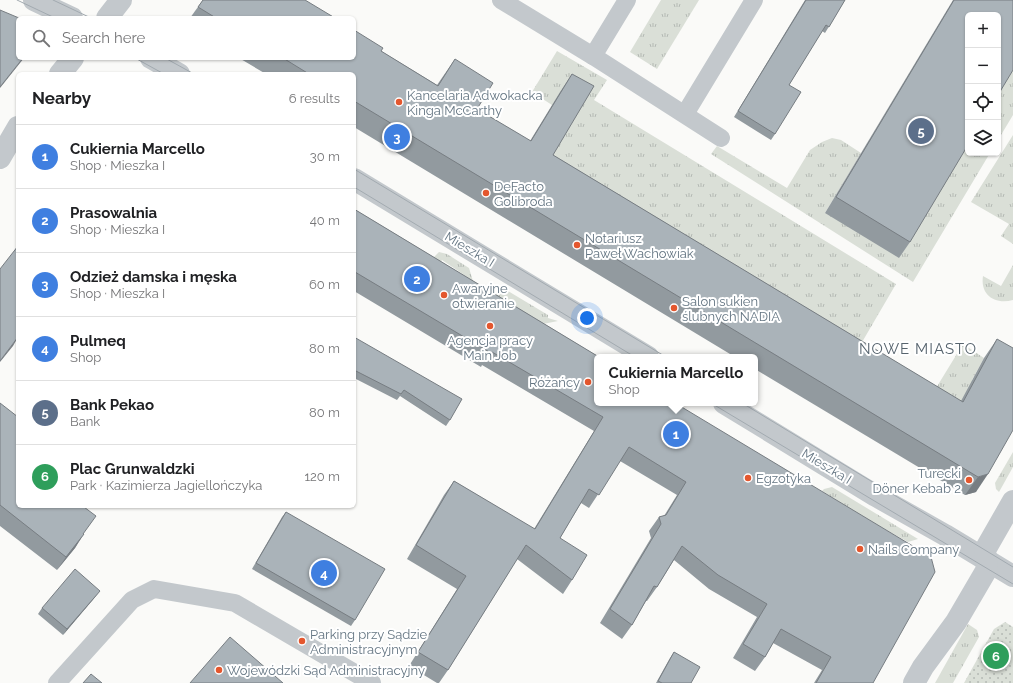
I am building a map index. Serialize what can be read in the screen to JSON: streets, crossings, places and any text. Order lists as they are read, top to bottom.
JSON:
{
  "streets": {
    "street": ["Mieszka I"]
  },
  "districts": ["NOWE MIASTO"],
  "places": [
    "Kancelaria Adwokacka Kinga McCarthy",
    "DeFacto Golibroda",
    "Notariusz Paweł Wachowiak",
    "Awaryjne otwieranie",
    "Salon sukien ślubnych NADIA",
    "Agencja pracy Main Job",
    "Różańcy",
    "Egzotyka",
    "Turecki Döner Kebab 2",
    "Nails Company",
    "Parking przy Sądzie Administracyjnym",
    "Wojewódzki Sąd Administracyjny"
  ],
  "page": {
    "map_buttons": ["+", "−"],
    "search": "Search here",
    "heading": ["Nearby", "6 results"],
    "pins": [
      "5",
      "3",
      "2",
      "1",
      "4",
      "6"
    ],
    "list": [
      {
        "mark": "1",
        "name": "Cukiernia Marcello",
        "note": "Shop · Mieszka I",
        "value": "30 m"
      },
      {
        "mark": "2",
        "name": "Prasowalnia",
        "note": "Shop · Mieszka I",
        "value": "40 m"
      },
      {
        "mark": "3",
        "name": "Odzież damska i męska",
        "note": "Shop · Mieszka I",
        "value": "60 m"
      },
      {
        "mark": "4",
        "name": "Pulmeq",
        "note": "Shop",
        "value": "80 m"
      },
      {
        "mark": "5",
        "name": "Bank Pekao",
        "note": "Bank",
        "value": "80 m"
      },
      {
        "mark": "6",
        "name": "Plac Grunwaldzki",
        "note": "Park · Kazimierza Jagiellończyka",
        "value": "120 m"
      }
    ],
    "popup": ["Cukiernia Marcello", "Shop"]
  }
}
